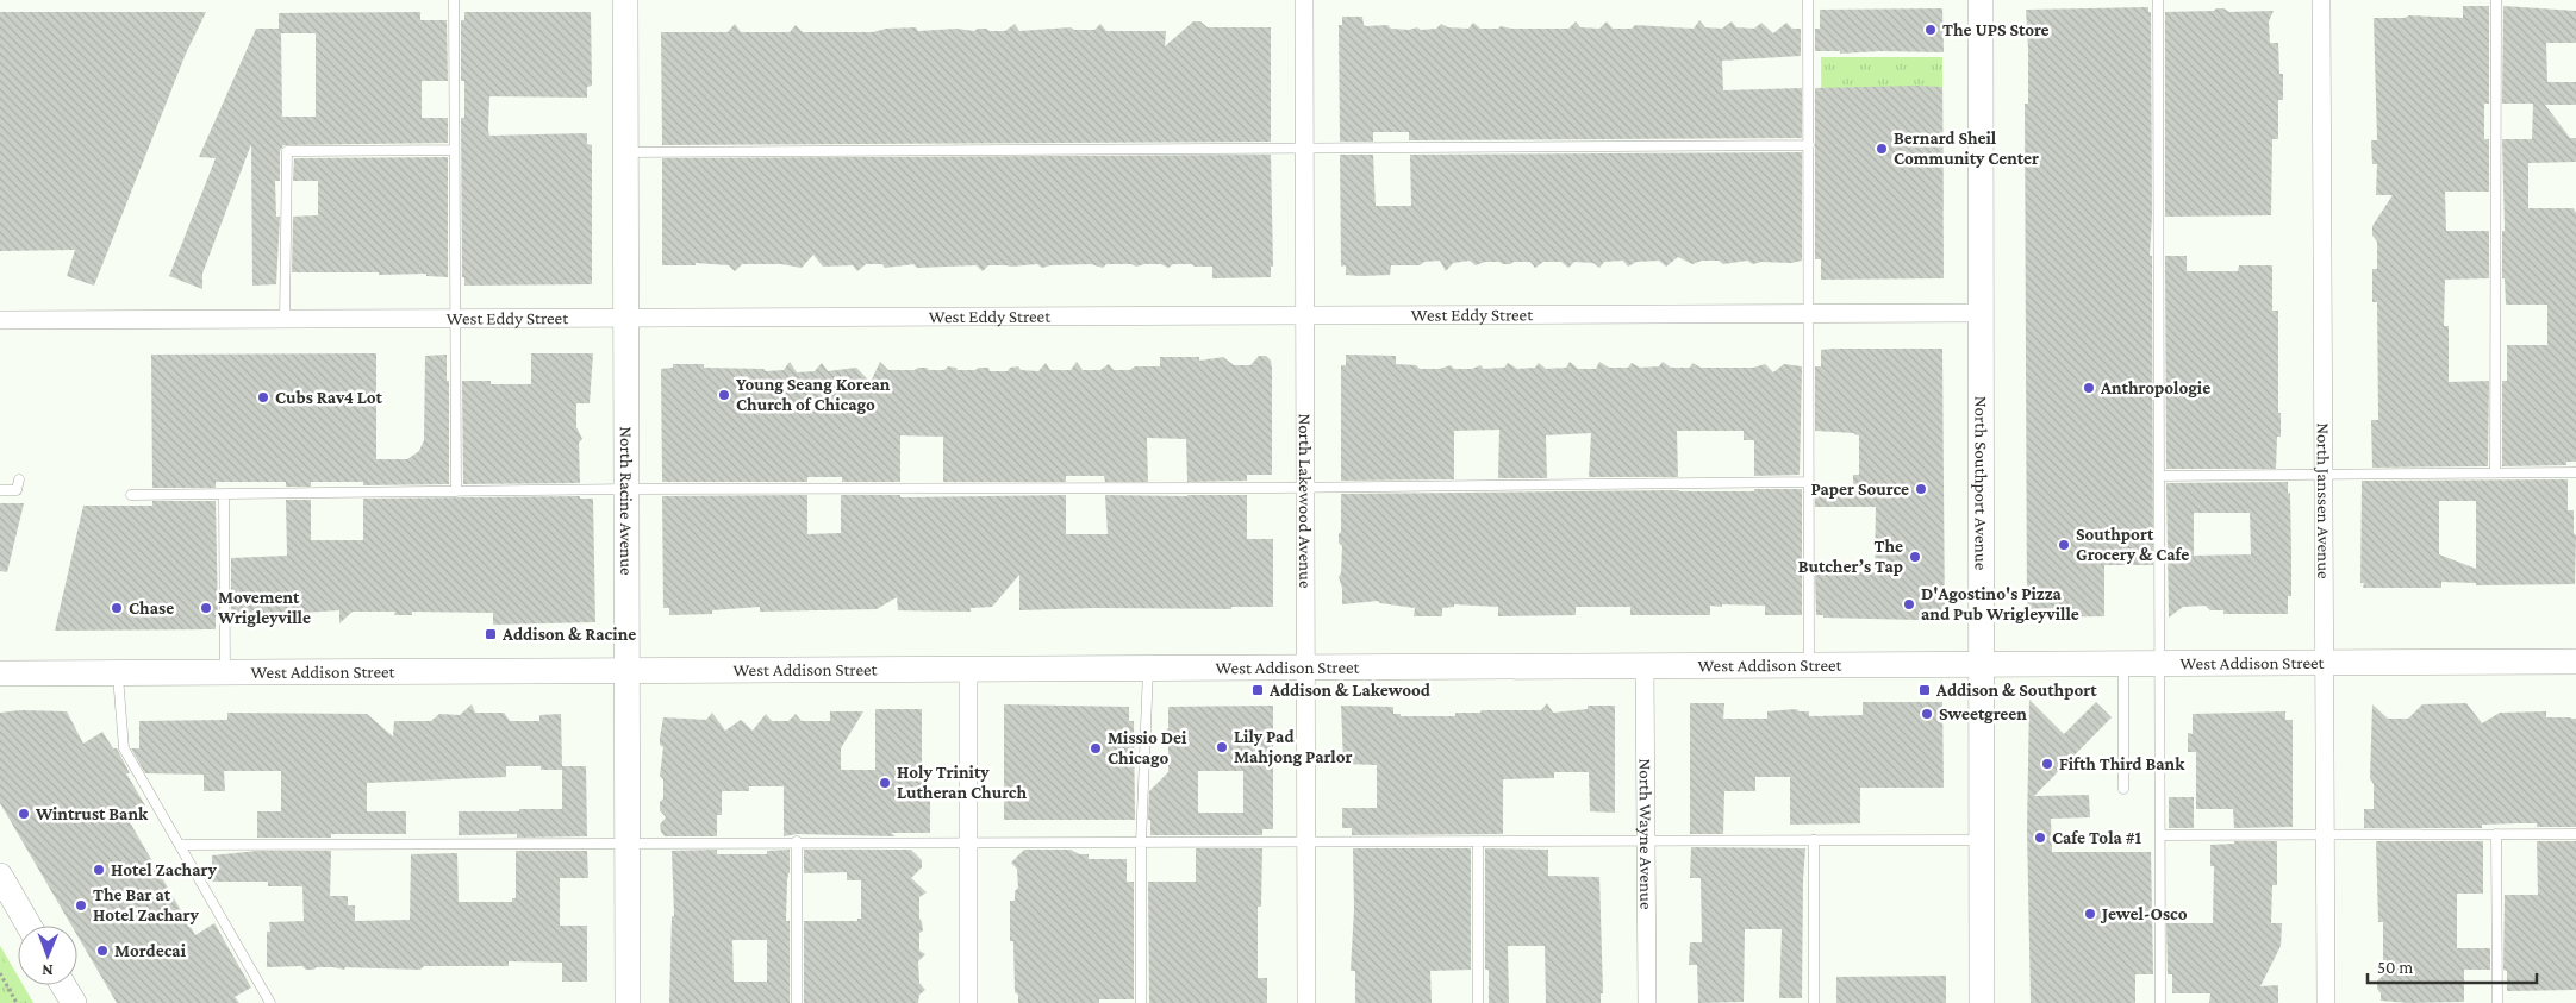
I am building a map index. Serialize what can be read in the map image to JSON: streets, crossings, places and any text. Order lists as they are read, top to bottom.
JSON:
{
  "streets": {
    "street": [
      "West Eddy Street",
      "North Southport Avenue",
      "North Racine Avenue",
      "North Lakewood Avenue",
      "North Janssen Avenue",
      "West Addison Street",
      "North Wayne Avenue"
    ]
  },
  "crossings": [
    ["West Eddy Street", "North Southport Avenue"],
    ["West Eddy Street", "North Racine Avenue"],
    ["West Eddy Street", "North Lakewood Avenue"],
    ["North Southport Avenue", "West Addison Street"],
    ["North Racine Avenue", "West Addison Street"],
    ["North Lakewood Avenue", "West Addison Street"],
    ["North Janssen Avenue", "West Addison Street"],
    ["West Addison Street", "North Wayne Avenue"]
  ],
  "places": {
    "other": [
      "The UPS Store",
      "Bernard Sheil Community Center",
      "Anthropologie",
      "Young Seang Korean Church of Chicago",
      "Cubs Rav4 Lot",
      "Paper Source",
      "Southport Grocery & Cafe",
      "The Butcher’s Tap",
      "D'Agostino's Pizza and Pub Wrigleyville",
      "Chase",
      "Movement Wrigleyville",
      "Sweetgreen",
      "Lily Pad Mahjong Parlor",
      "Missio Dei Chicago",
      "Fifth Third Bank",
      "Holy Trinity Lutheran Church",
      "Wintrust Bank",
      "Cafe Tola #1",
      "Hotel Zachary",
      "The Bar at Hotel Zachary",
      "Jewel-Osco",
      "Mordecai"
    ],
    "transit": ["Addison & Racine", "Addison & Lakewood", "Addison & Southport"]
  },
  "scale_bar": "50 m",
  "north": "bottom"
}
